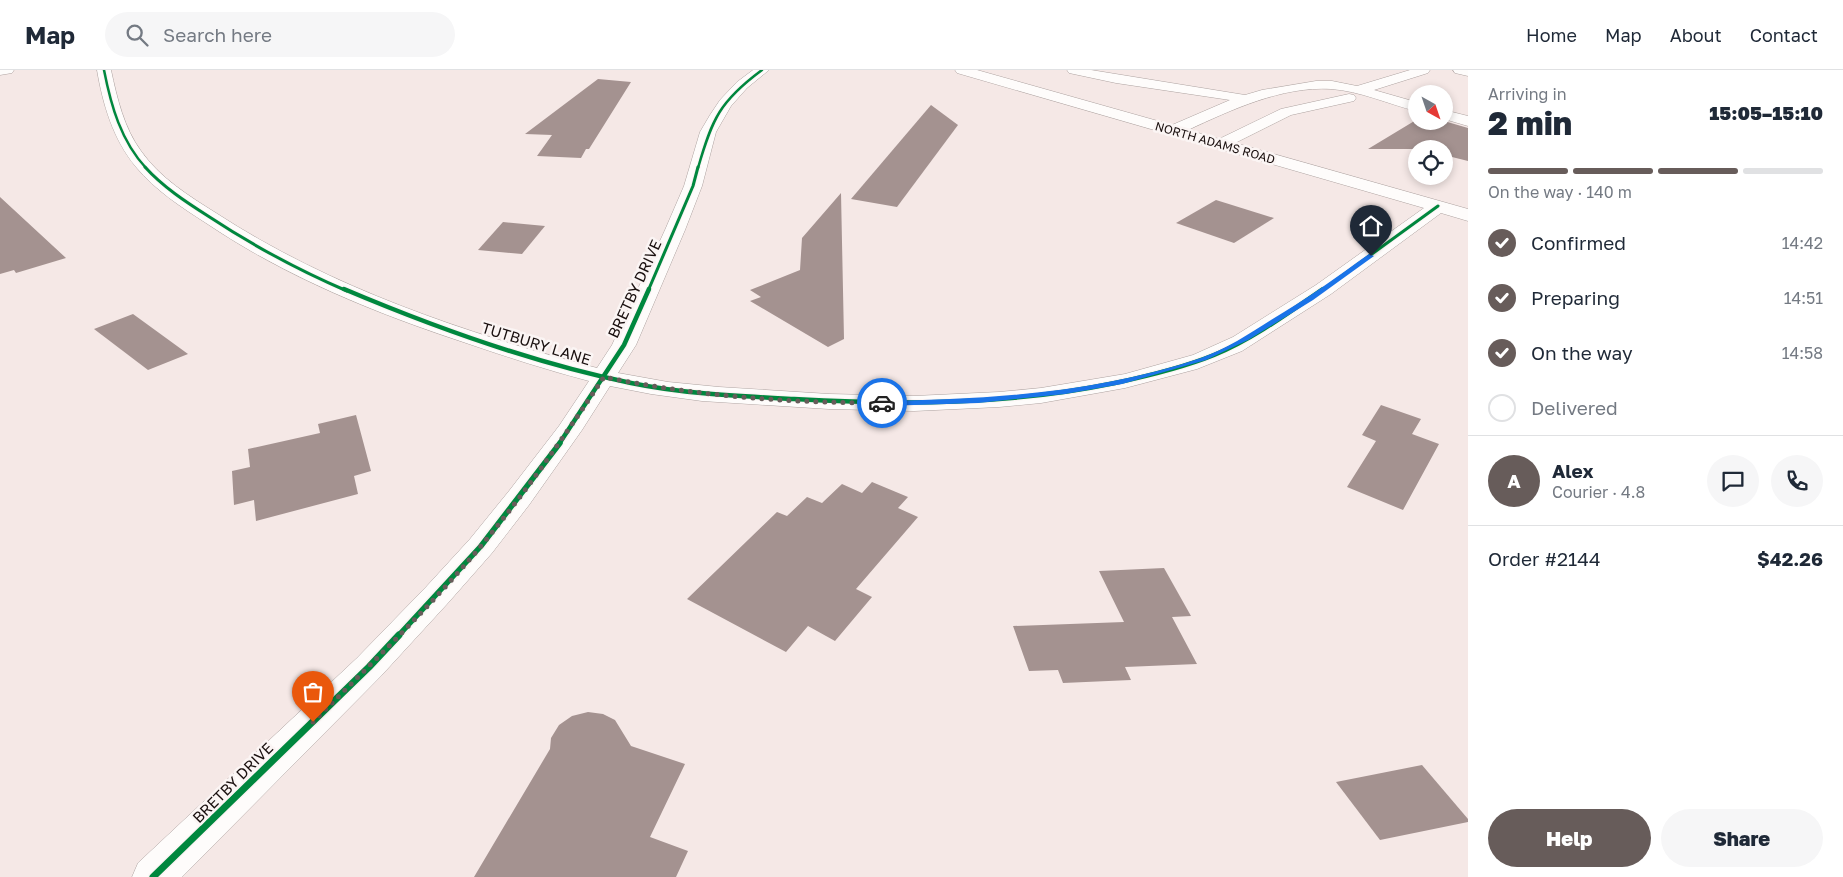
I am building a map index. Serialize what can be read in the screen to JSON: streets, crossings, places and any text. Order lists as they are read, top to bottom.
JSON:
{
  "streets": {
    "street": ["NORTH ADAMS ROAD", "BRETBY DRIVE", "TUTBURY LANE"]
  },
  "crossings": [
    ["NORTH ADAMS ROAD", "TUTBURY LANE"],
    ["BRETBY DRIVE", "TUTBURY LANE"]
  ],
  "north": "bottom right",
  "page": {
    "header": "Map",
    "search": "Search here",
    "nav": [
      "Home",
      "Map",
      "About",
      "Contact"
    ],
    "heading": ["2 min", "Arriving in", "15:05–15:10"],
    "panel": [
      "Alex",
      "Courier · 4.8",
      "Order #2144",
      "$42.26"
    ],
    "bar": "On the way · 140 m",
    "list": [
      ["Confirmed", "14:42"],
      ["Preparing", "14:51"],
      ["On the way", "14:58"],
      "Delivered"
    ],
    "round": "A",
    "buttons": ["Help", "Share"]
  }
}
